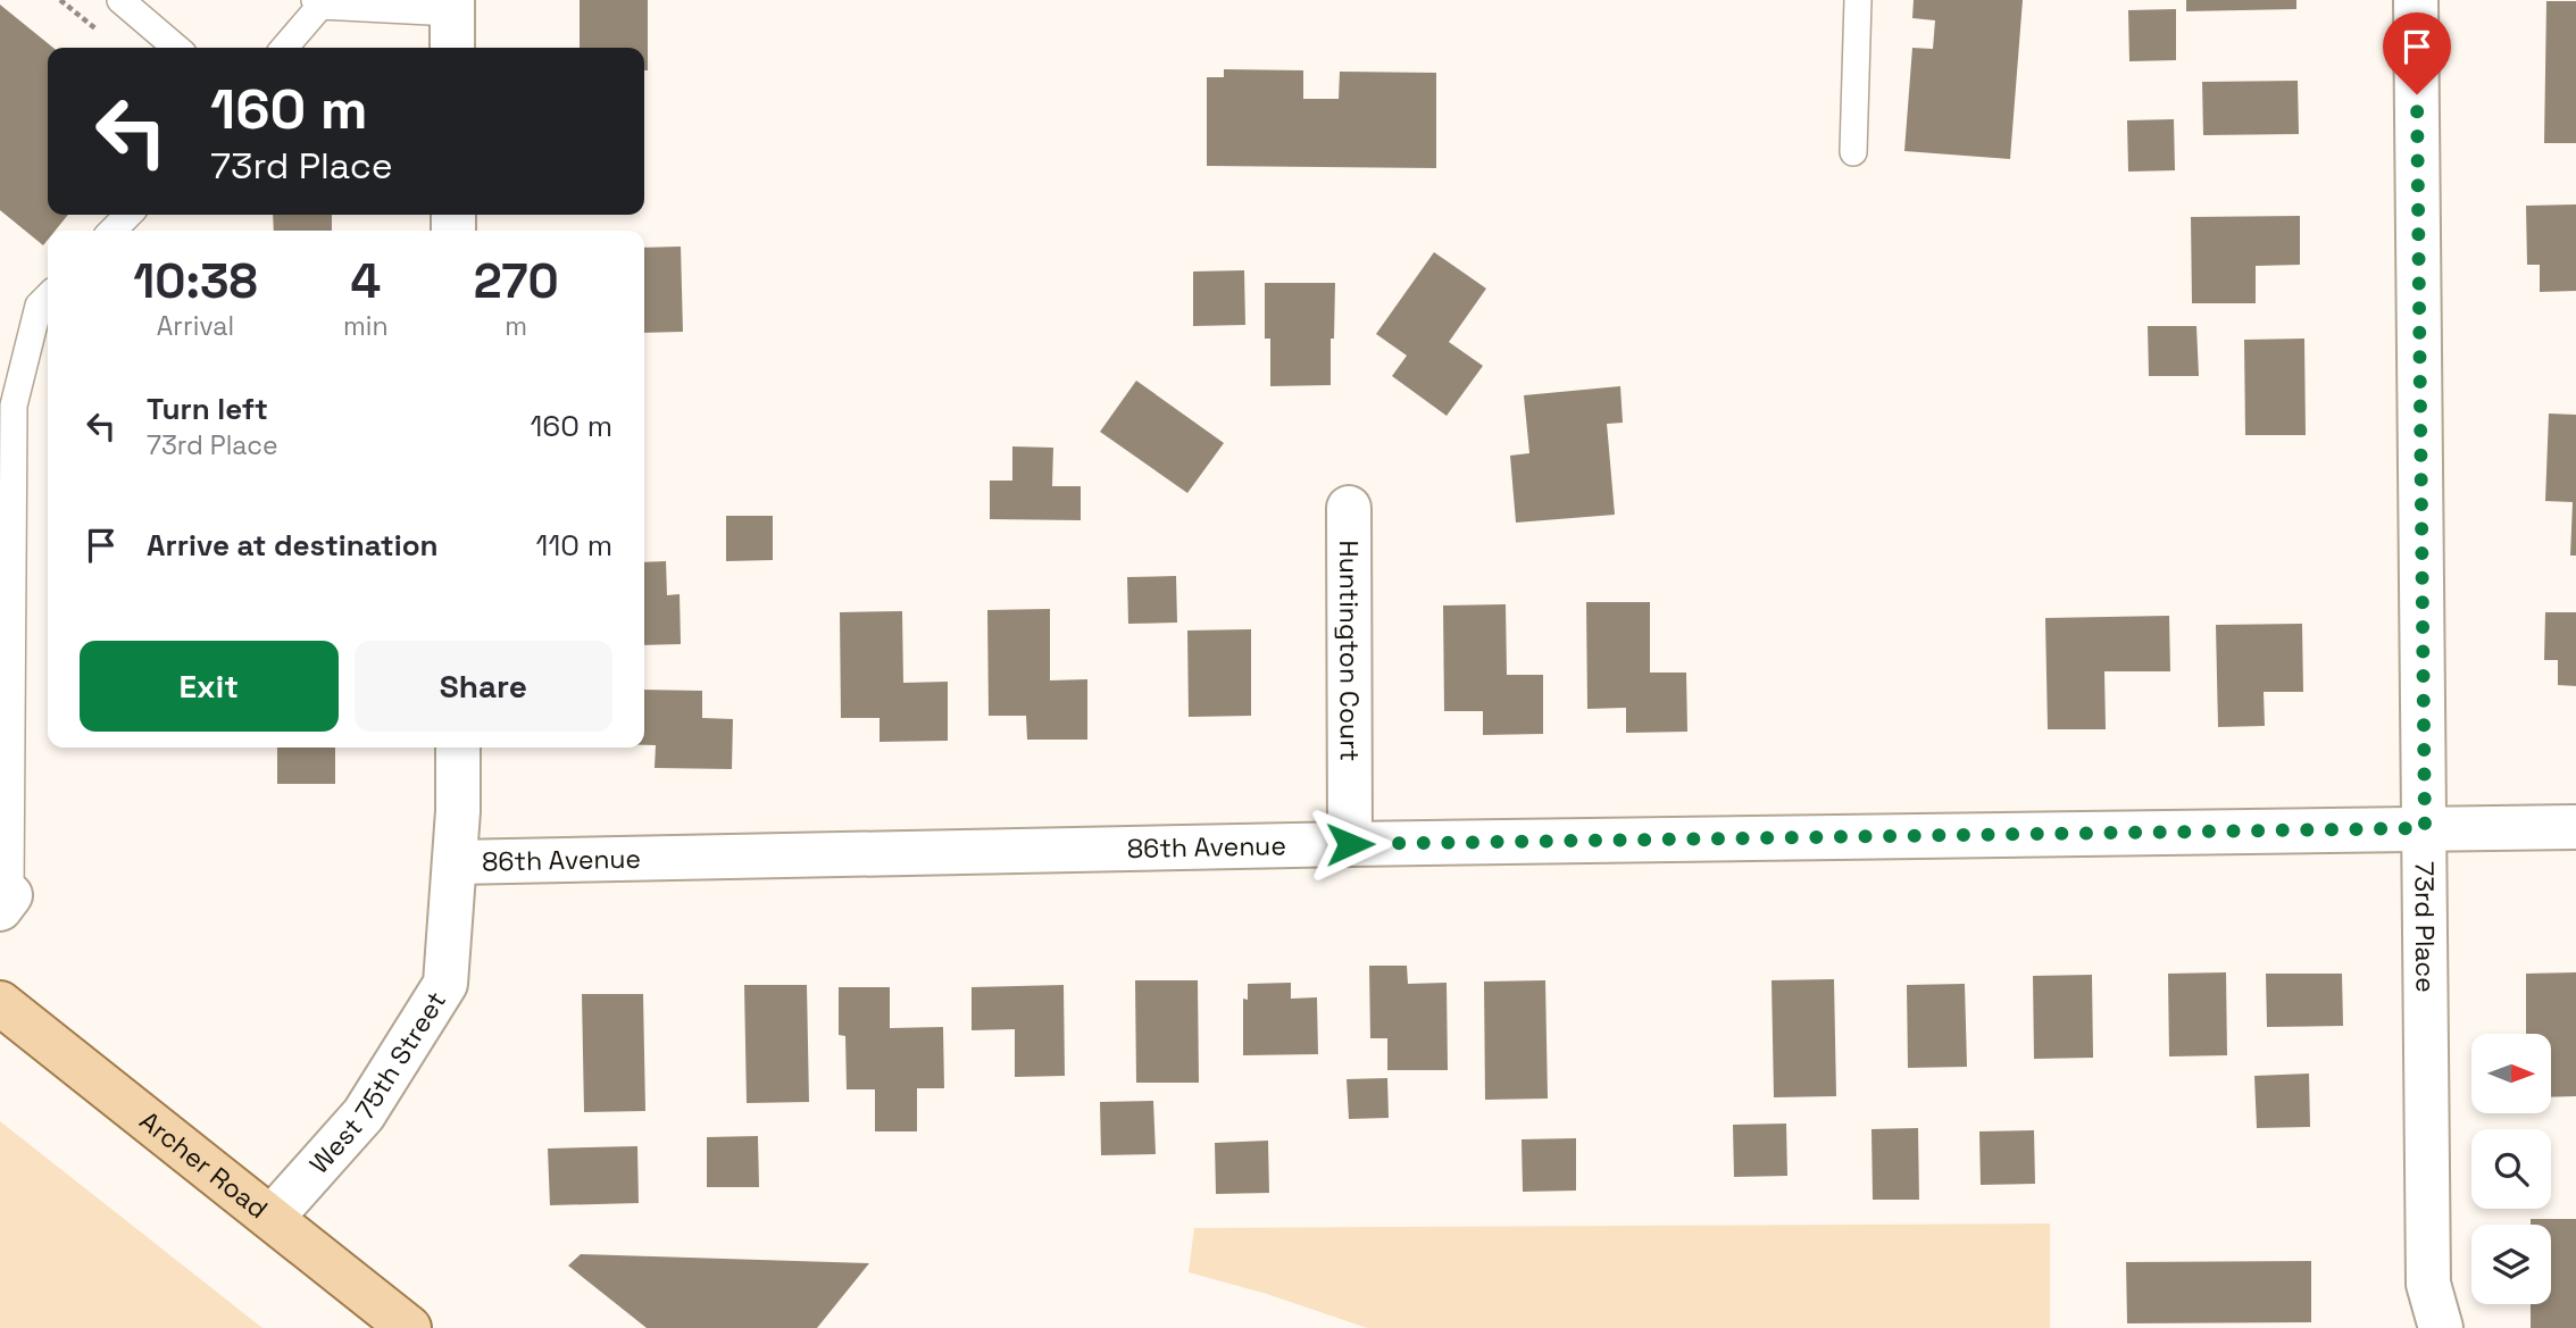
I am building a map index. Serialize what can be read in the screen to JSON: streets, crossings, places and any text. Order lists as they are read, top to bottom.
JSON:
{
  "streets": {
    "main road": ["Archer Road"],
    "street": [
      "Huntington Court",
      "86th Avenue",
      "73rd Place",
      "West 75th Street"
    ]
  },
  "crossings": [
    ["Huntington Court", "86th Avenue"],
    ["86th Avenue", "73rd Place"],
    ["86th Avenue", "West 75th Street"],
    ["West 75th Street", "Archer Road"]
  ],
  "north": "right",
  "page": {
    "turn": ["160 m", "73rd Place"],
    "eta": [
      "10:38",
      "Arrival",
      "4",
      "min",
      "270",
      "m"
    ],
    "list": [
      {
        "name": "Turn left",
        "note": "73rd Place",
        "value": "160 m"
      },
      {
        "name": "Arrive at destination",
        "value": "110 m"
      }
    ],
    "buttons": ["Exit", "Share"]
  }
}
